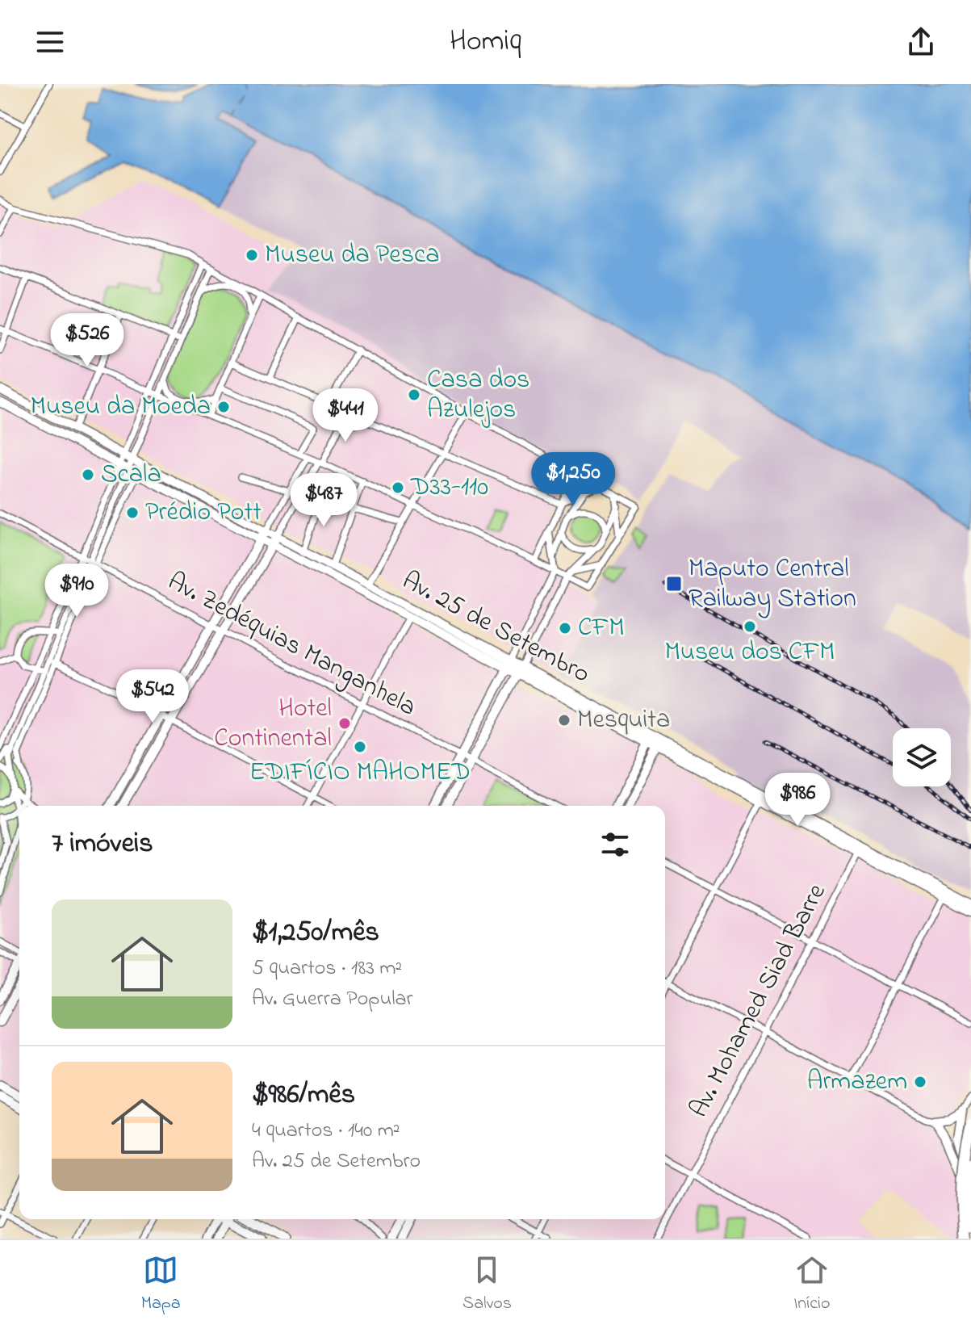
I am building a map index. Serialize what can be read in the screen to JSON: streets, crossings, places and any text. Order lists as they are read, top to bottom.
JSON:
{
  "streets": {
    "main road": ["Av. 25 de Setembro"],
    "street": ["Av. Zedéquias Manganhela", "Av. Mohamed Siad Barre"]
  },
  "crossings": [
    ["Av. 25 de Setembro", "Av. Mohamed Siad Barre"]
  ],
  "places": {
    "other": [
      "Museu da Pesca",
      "Casa dos Azulejos",
      "Museu da Moeda",
      "Scala",
      "D33-110",
      "Prédio Pott",
      "Museu dos CFM",
      "CFM",
      "Mesquita",
      "Hotel Continental",
      "EDIFÍCIO MAHOMED",
      "Armazem"
    ],
    "transit": ["Maputo Central Railway Station"]
  },
  "page": {
    "header": "Homiq",
    "price": [
      "$526",
      "$441",
      "$1,250",
      "$487",
      "$910",
      "$542",
      "$986"
    ],
    "heading": "7 imóveis",
    "list": [
      {
        "name": "$1,250/mês",
        "note": "5 quartos · 183 m² · Av. Guerra Popular"
      },
      {
        "name": "$986/mês",
        "note": "4 quartos · 140 m² · Av. 25 de Setembro"
      }
    ],
    "tabs": ["Mapa", "Salvos", "Início"]
  }
}
